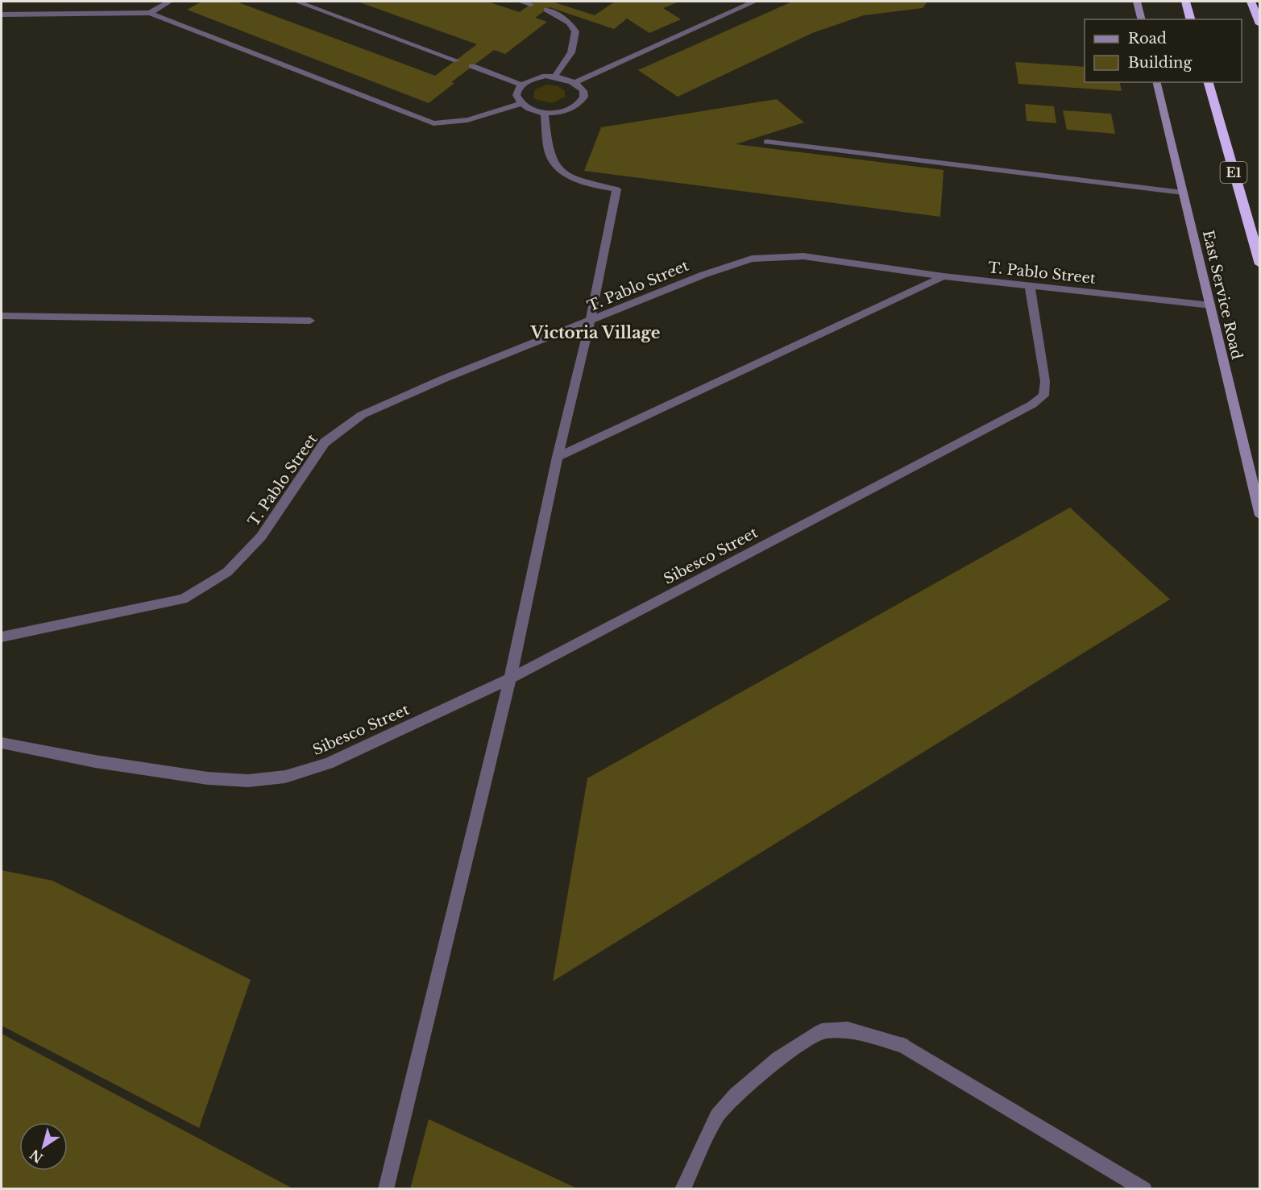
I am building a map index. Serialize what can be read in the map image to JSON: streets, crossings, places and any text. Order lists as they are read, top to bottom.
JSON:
{
  "streets": {
    "highway": ["E1"],
    "main road": ["East Service Road"],
    "street": ["T. Pablo Street", "Sibesco Street"]
  },
  "crossings": [
    ["T. Pablo Street", "East Service Road"],
    ["T. Pablo Street", "Sibesco Street"]
  ],
  "districts": ["Victoria Village"],
  "legend": ["Road", "Building"],
  "north": "bottom left"
}
